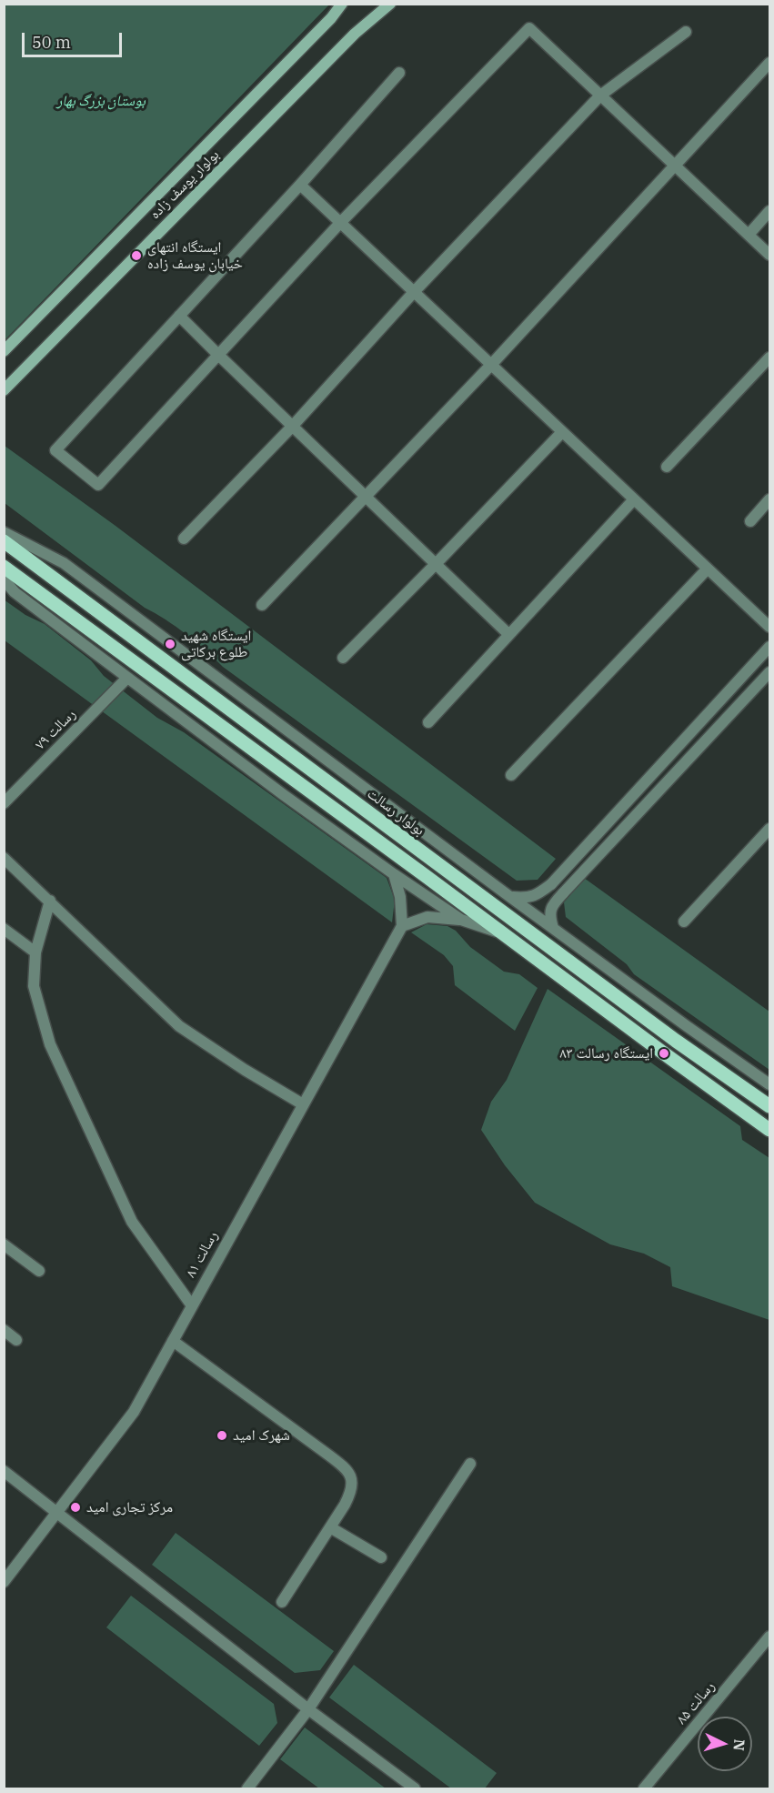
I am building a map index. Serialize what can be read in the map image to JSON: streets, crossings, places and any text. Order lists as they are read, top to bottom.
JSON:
{
  "streets": {
    "main road": ["بولوار یوسف زاده", "بولوار رسالت"],
    "street": ["رسالت ۷۹", "رسالت ۸۱", "رسالت ۸۵"]
  },
  "parks": ["بوستان بزرگ بهار"],
  "places": [
    "ایستگاه انتهای خیابان یوسف زاده",
    "ایستگاه شهید طلوع برکاتی",
    "ایستگاه رسالت ۸۳",
    "شهرک امید",
    "مرکز تجاری امید"
  ],
  "scale_bar": "50 m",
  "north": "right"
}
